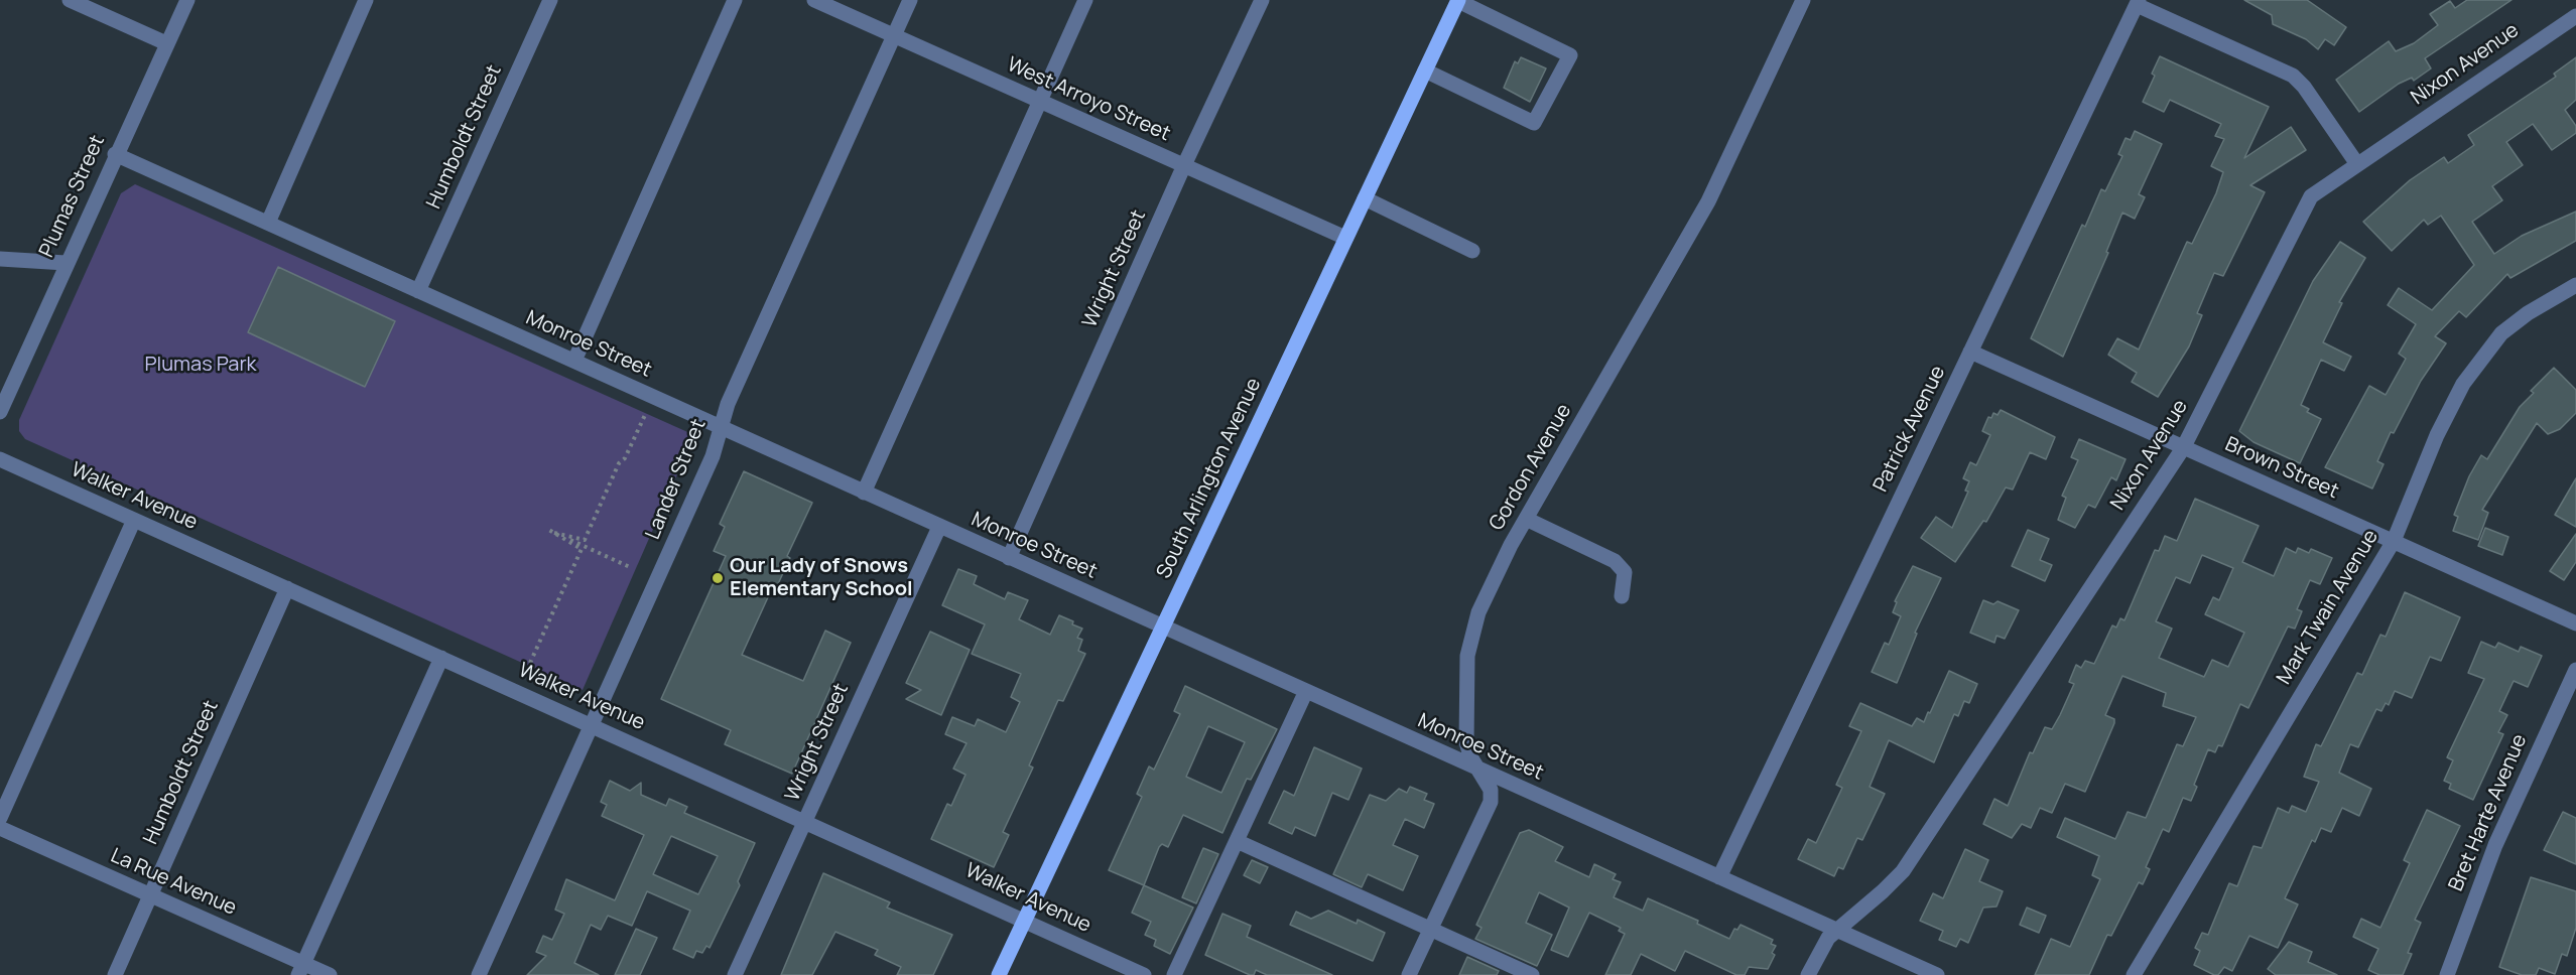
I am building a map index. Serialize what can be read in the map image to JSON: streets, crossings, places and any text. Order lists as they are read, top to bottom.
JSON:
{
  "streets": {
    "main road": ["South Arlington Avenue"],
    "street": [
      "Nixon Avenue",
      "West Arroyo Street",
      "Humboldt Street",
      "Plumas Street",
      "Wright Street",
      "Monroe Street",
      "Patrick Avenue",
      "Gordon Avenue",
      "Brown Street",
      "Lander Street",
      "Walker Avenue",
      "Mark Twain Avenue",
      "Bret Harte Avenue",
      "La Rue Avenue"
    ]
  },
  "crossings": [
    ["Nixon Avenue", "Monroe Street"],
    ["Nixon Avenue", "Brown Street"],
    ["West Arroyo Street", "Wright Street"],
    ["West Arroyo Street", "South Arlington Avenue"],
    ["West Arroyo Street", "Lander Street"],
    ["Humboldt Street", "Monroe Street"],
    ["Humboldt Street", "Walker Avenue"],
    ["Humboldt Street", "La Rue Avenue"],
    ["Plumas Street", "Monroe Street"],
    ["Wright Street", "Monroe Street"],
    ["Wright Street", "Walker Avenue"],
    ["Monroe Street", "Patrick Avenue"],
    ["Monroe Street", "Gordon Avenue"],
    ["Monroe Street", "South Arlington Avenue"],
    ["Monroe Street", "Lander Street"],
    ["Patrick Avenue", "Brown Street"],
    ["Brown Street", "Mark Twain Avenue"],
    ["South Arlington Avenue", "Walker Avenue"],
    ["Lander Street", "Walker Avenue"]
  ],
  "parks": ["Plumas Park"],
  "places": ["Our Lady of Snows Elementary School"]
}
